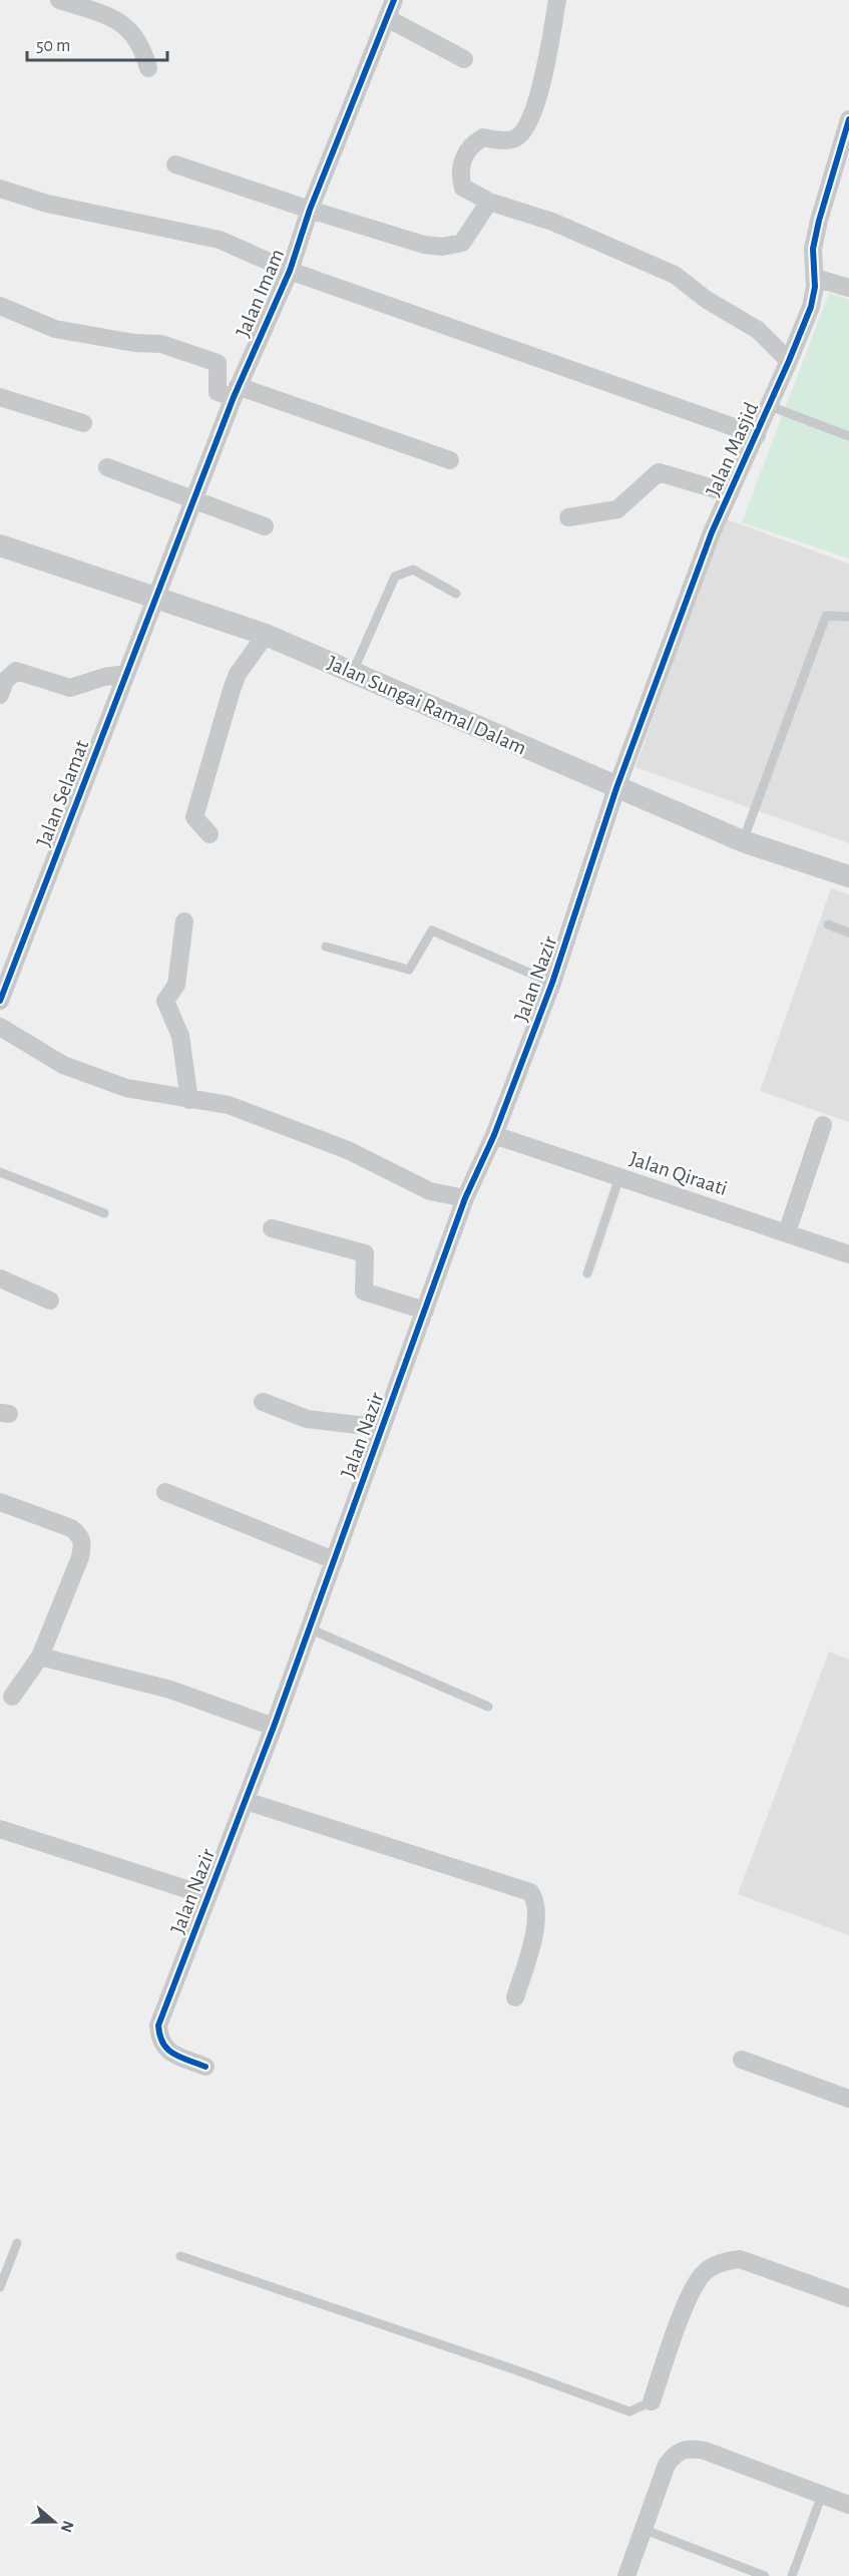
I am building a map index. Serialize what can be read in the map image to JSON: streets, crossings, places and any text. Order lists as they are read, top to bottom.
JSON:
{
  "streets": {
    "street": [
      "Jalan Imam",
      "Jalan Masjid",
      "Jalan Sungai Ramal Dalam",
      "Jalan Selamat",
      "Jalan Nazir",
      "Jalan Qiraati"
    ]
  },
  "crossings": [
    ["Jalan Imam", "Jalan Sungai Ramal Dalam"],
    ["Jalan Imam", "Jalan Selamat"],
    ["Jalan Masjid", "Jalan Sungai Ramal Dalam"],
    ["Jalan Masjid", "Jalan Nazir"],
    ["Jalan Sungai Ramal Dalam", "Jalan Selamat"],
    ["Jalan Sungai Ramal Dalam", "Jalan Nazir"],
    ["Jalan Nazir", "Jalan Qiraati"]
  ],
  "scale_bar": "50 m",
  "north": "right"
}
